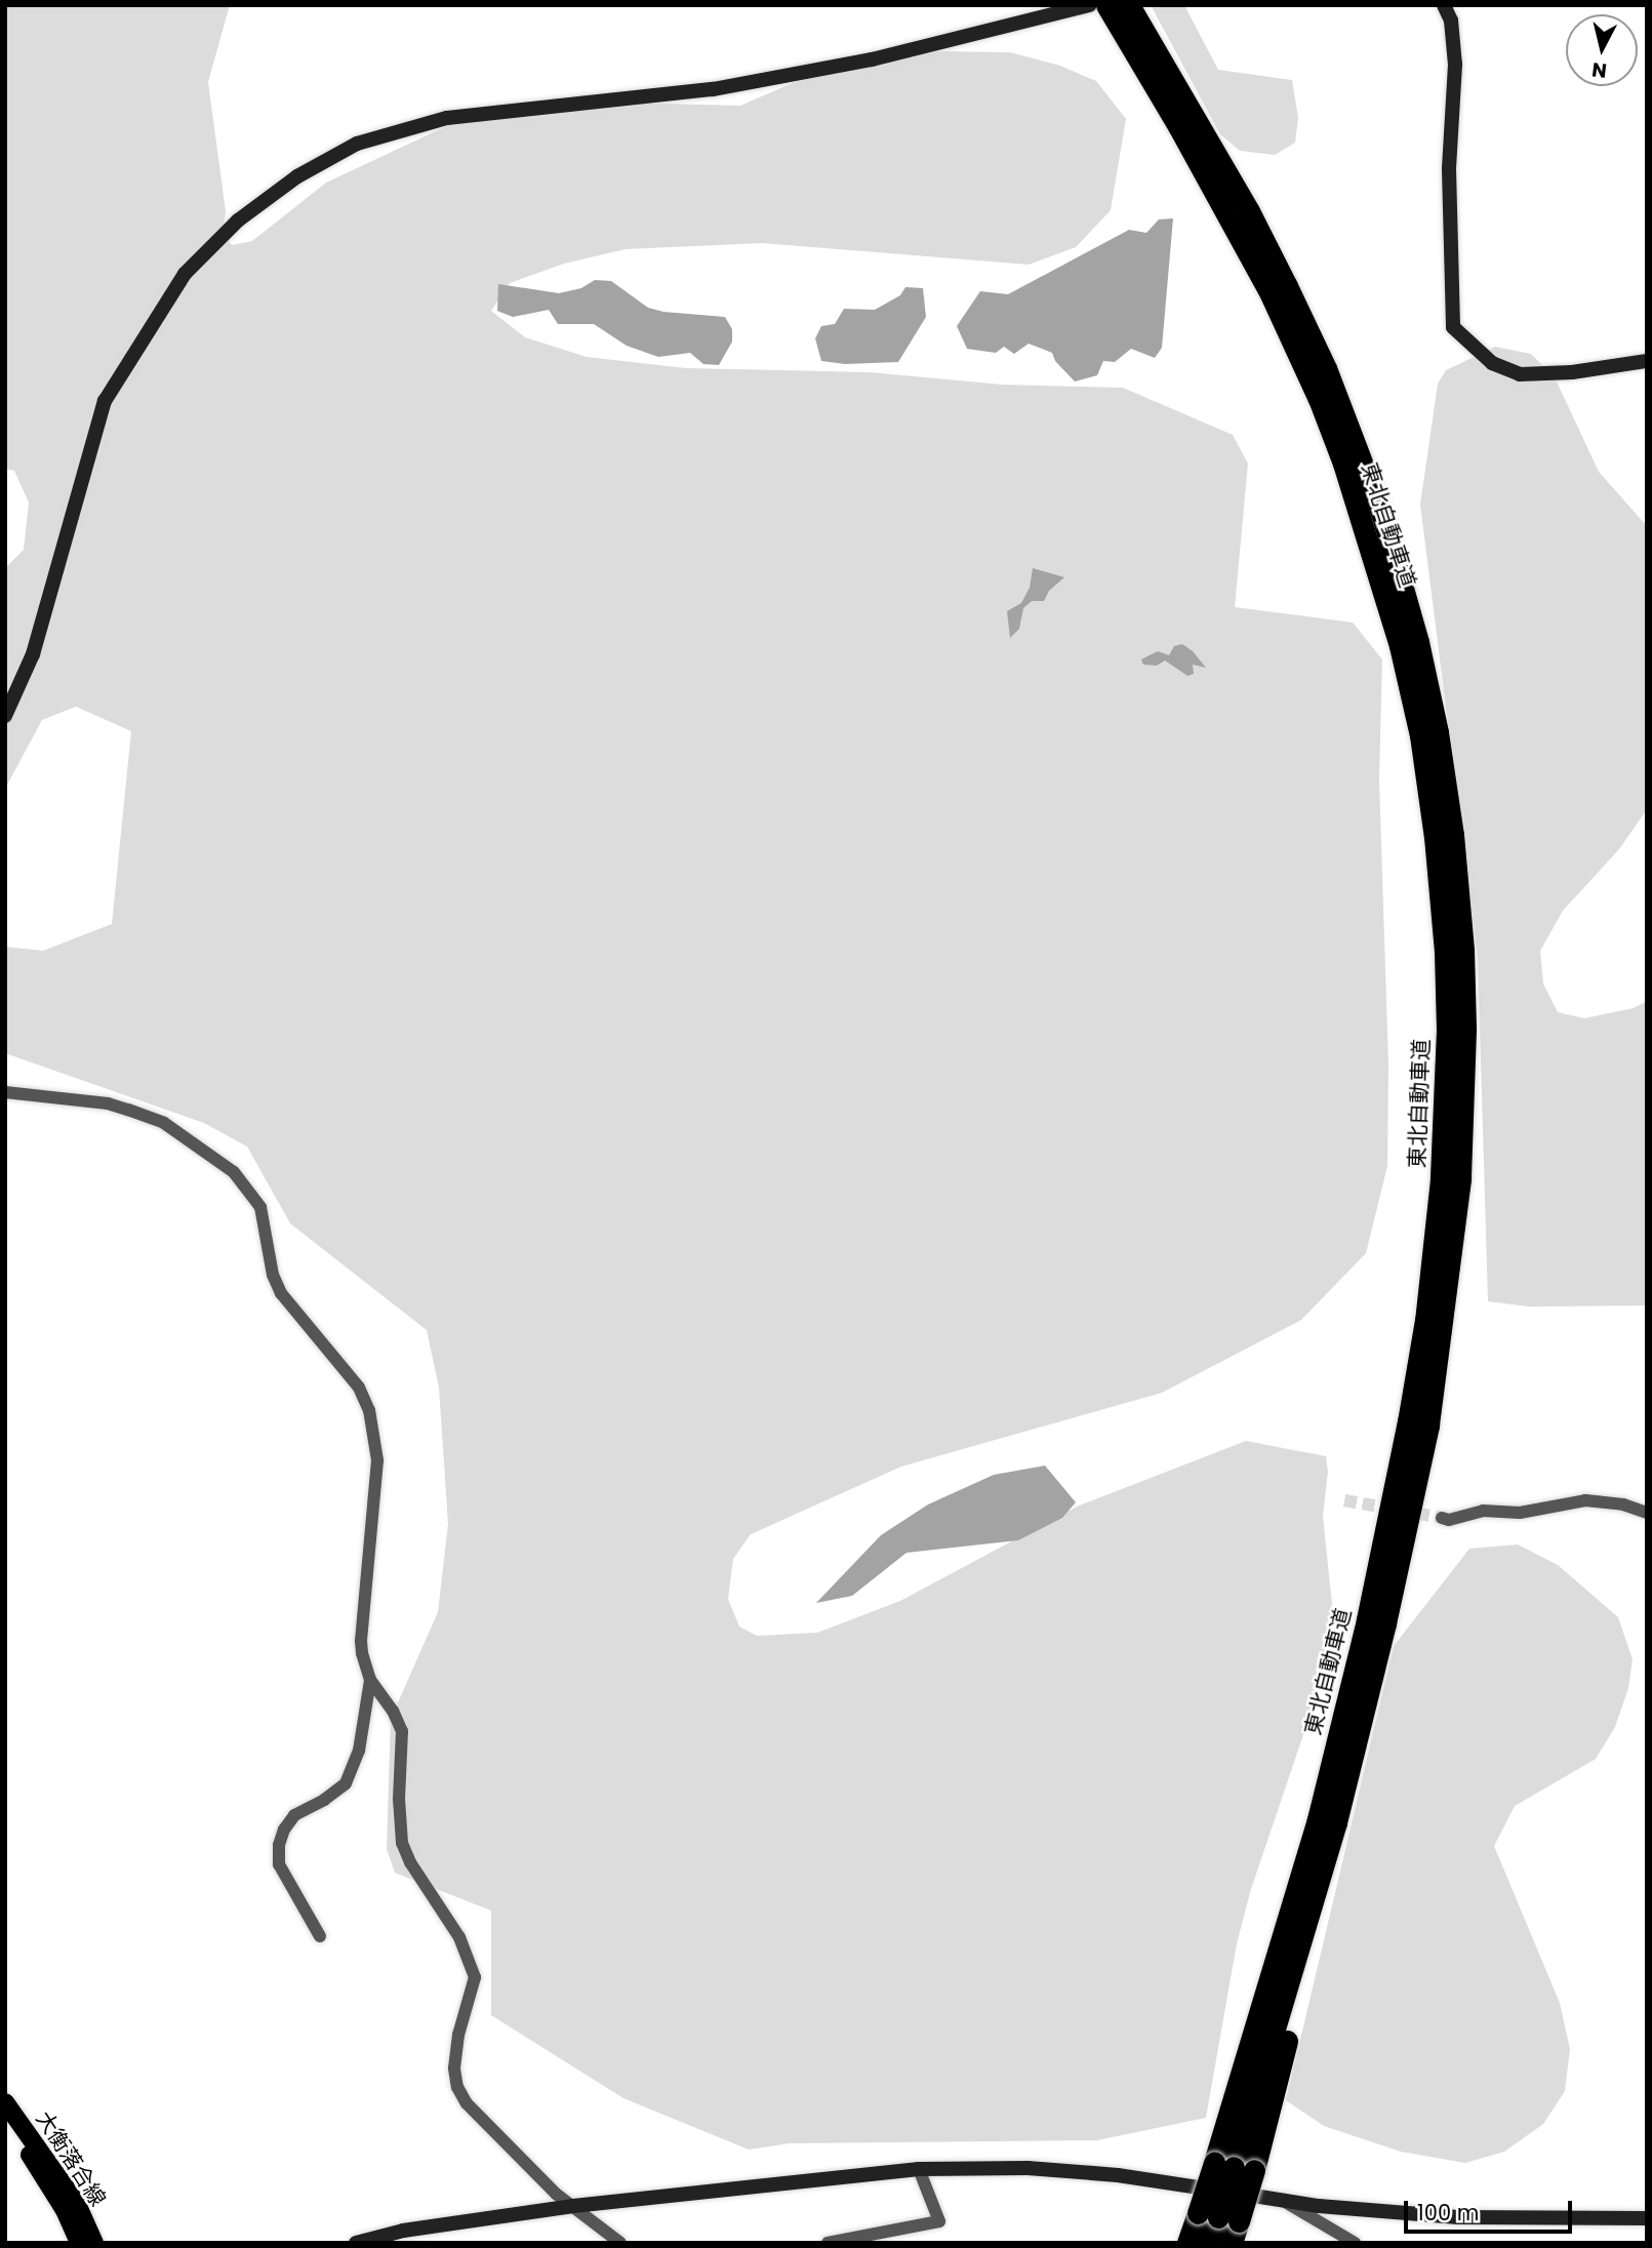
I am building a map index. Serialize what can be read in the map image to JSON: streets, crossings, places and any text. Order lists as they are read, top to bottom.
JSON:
{
  "streets": {
    "highway": ["東北自動車道"],
    "main road": ["大衡落合線"]
  },
  "scale_bar": "100 m",
  "north": "bottom"
}
